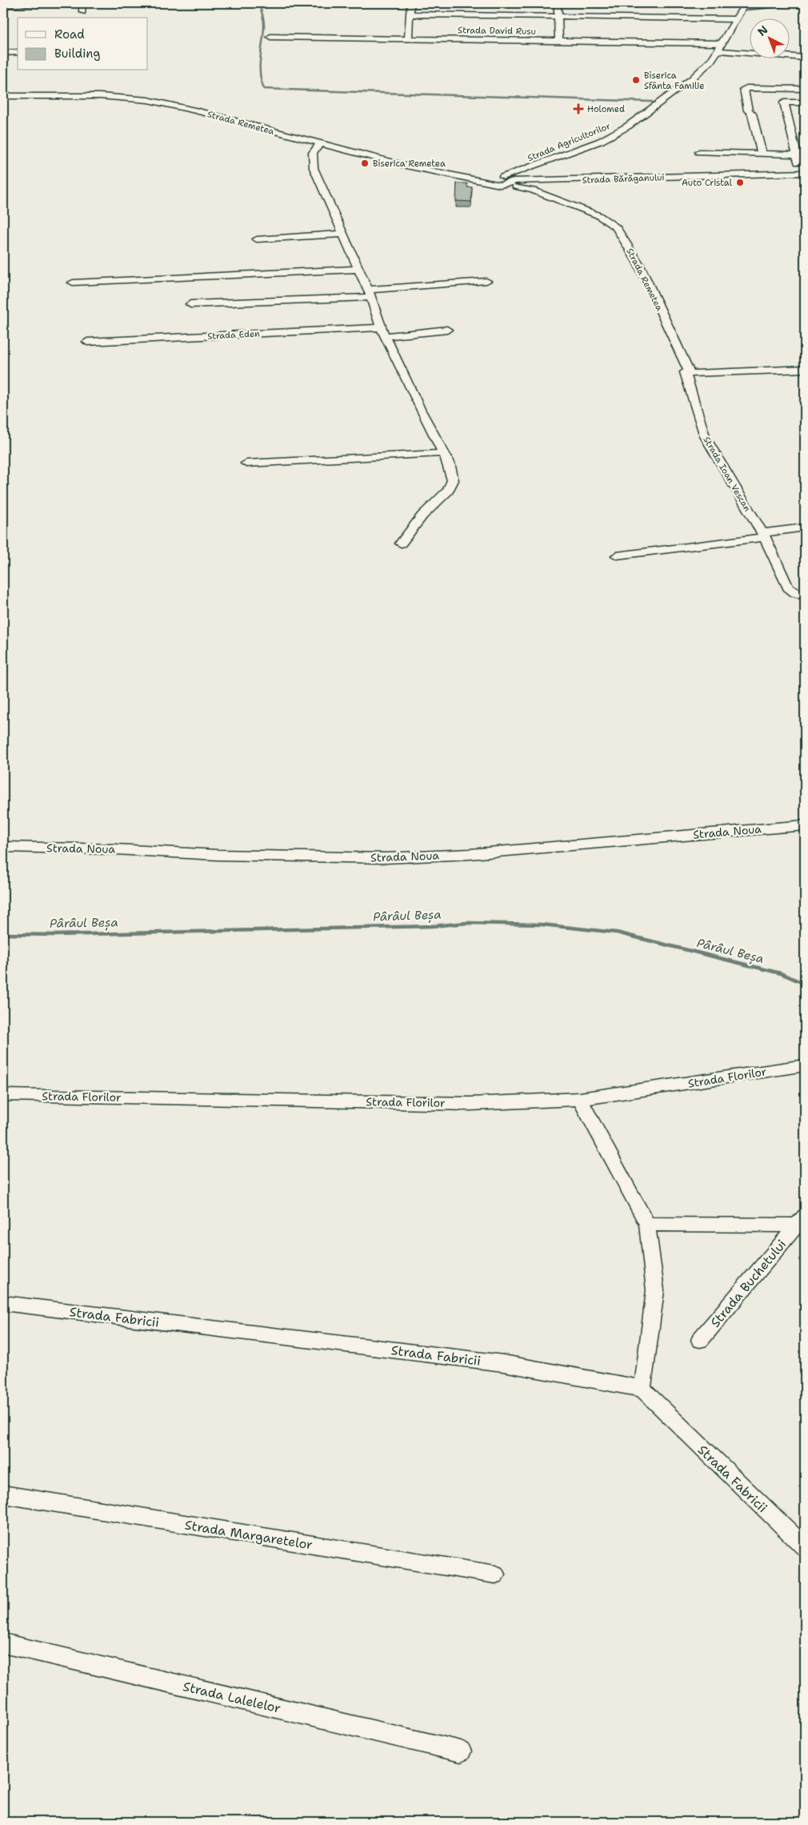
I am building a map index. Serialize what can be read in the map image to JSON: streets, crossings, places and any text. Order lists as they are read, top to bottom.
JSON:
{
  "streets": {
    "street": [
      "Strada David Rusu",
      "Strada Remetea",
      "Strada Agricultorilor",
      "Strada Bărăganului",
      "Strada Eden",
      "Strada Ioan Vescan",
      "Strada Noua",
      "Strada Florilor",
      "Strada Buchetului",
      "Strada Fabricii",
      "Strada Margaretelor",
      "Strada Lalelelor"
    ]
  },
  "crossings": [
    ["Strada David Rusu", "Strada Agricultorilor"],
    ["Strada Remetea", "Strada Agricultorilor"],
    ["Strada Remetea", "Strada Bărăganului"],
    ["Strada Remetea", "Strada Ioan Vescan"],
    ["Strada Agricultorilor", "Strada Bărăganului"]
  ],
  "water": ["Pârâul Beșa"],
  "places": {
    "other": ["Biserica Sfânta Familie", "Biserica Remetea", "Auto Cristal"],
    "health": ["Holomed"]
  },
  "legend": ["Road", "Building"],
  "north": "top left"
}
